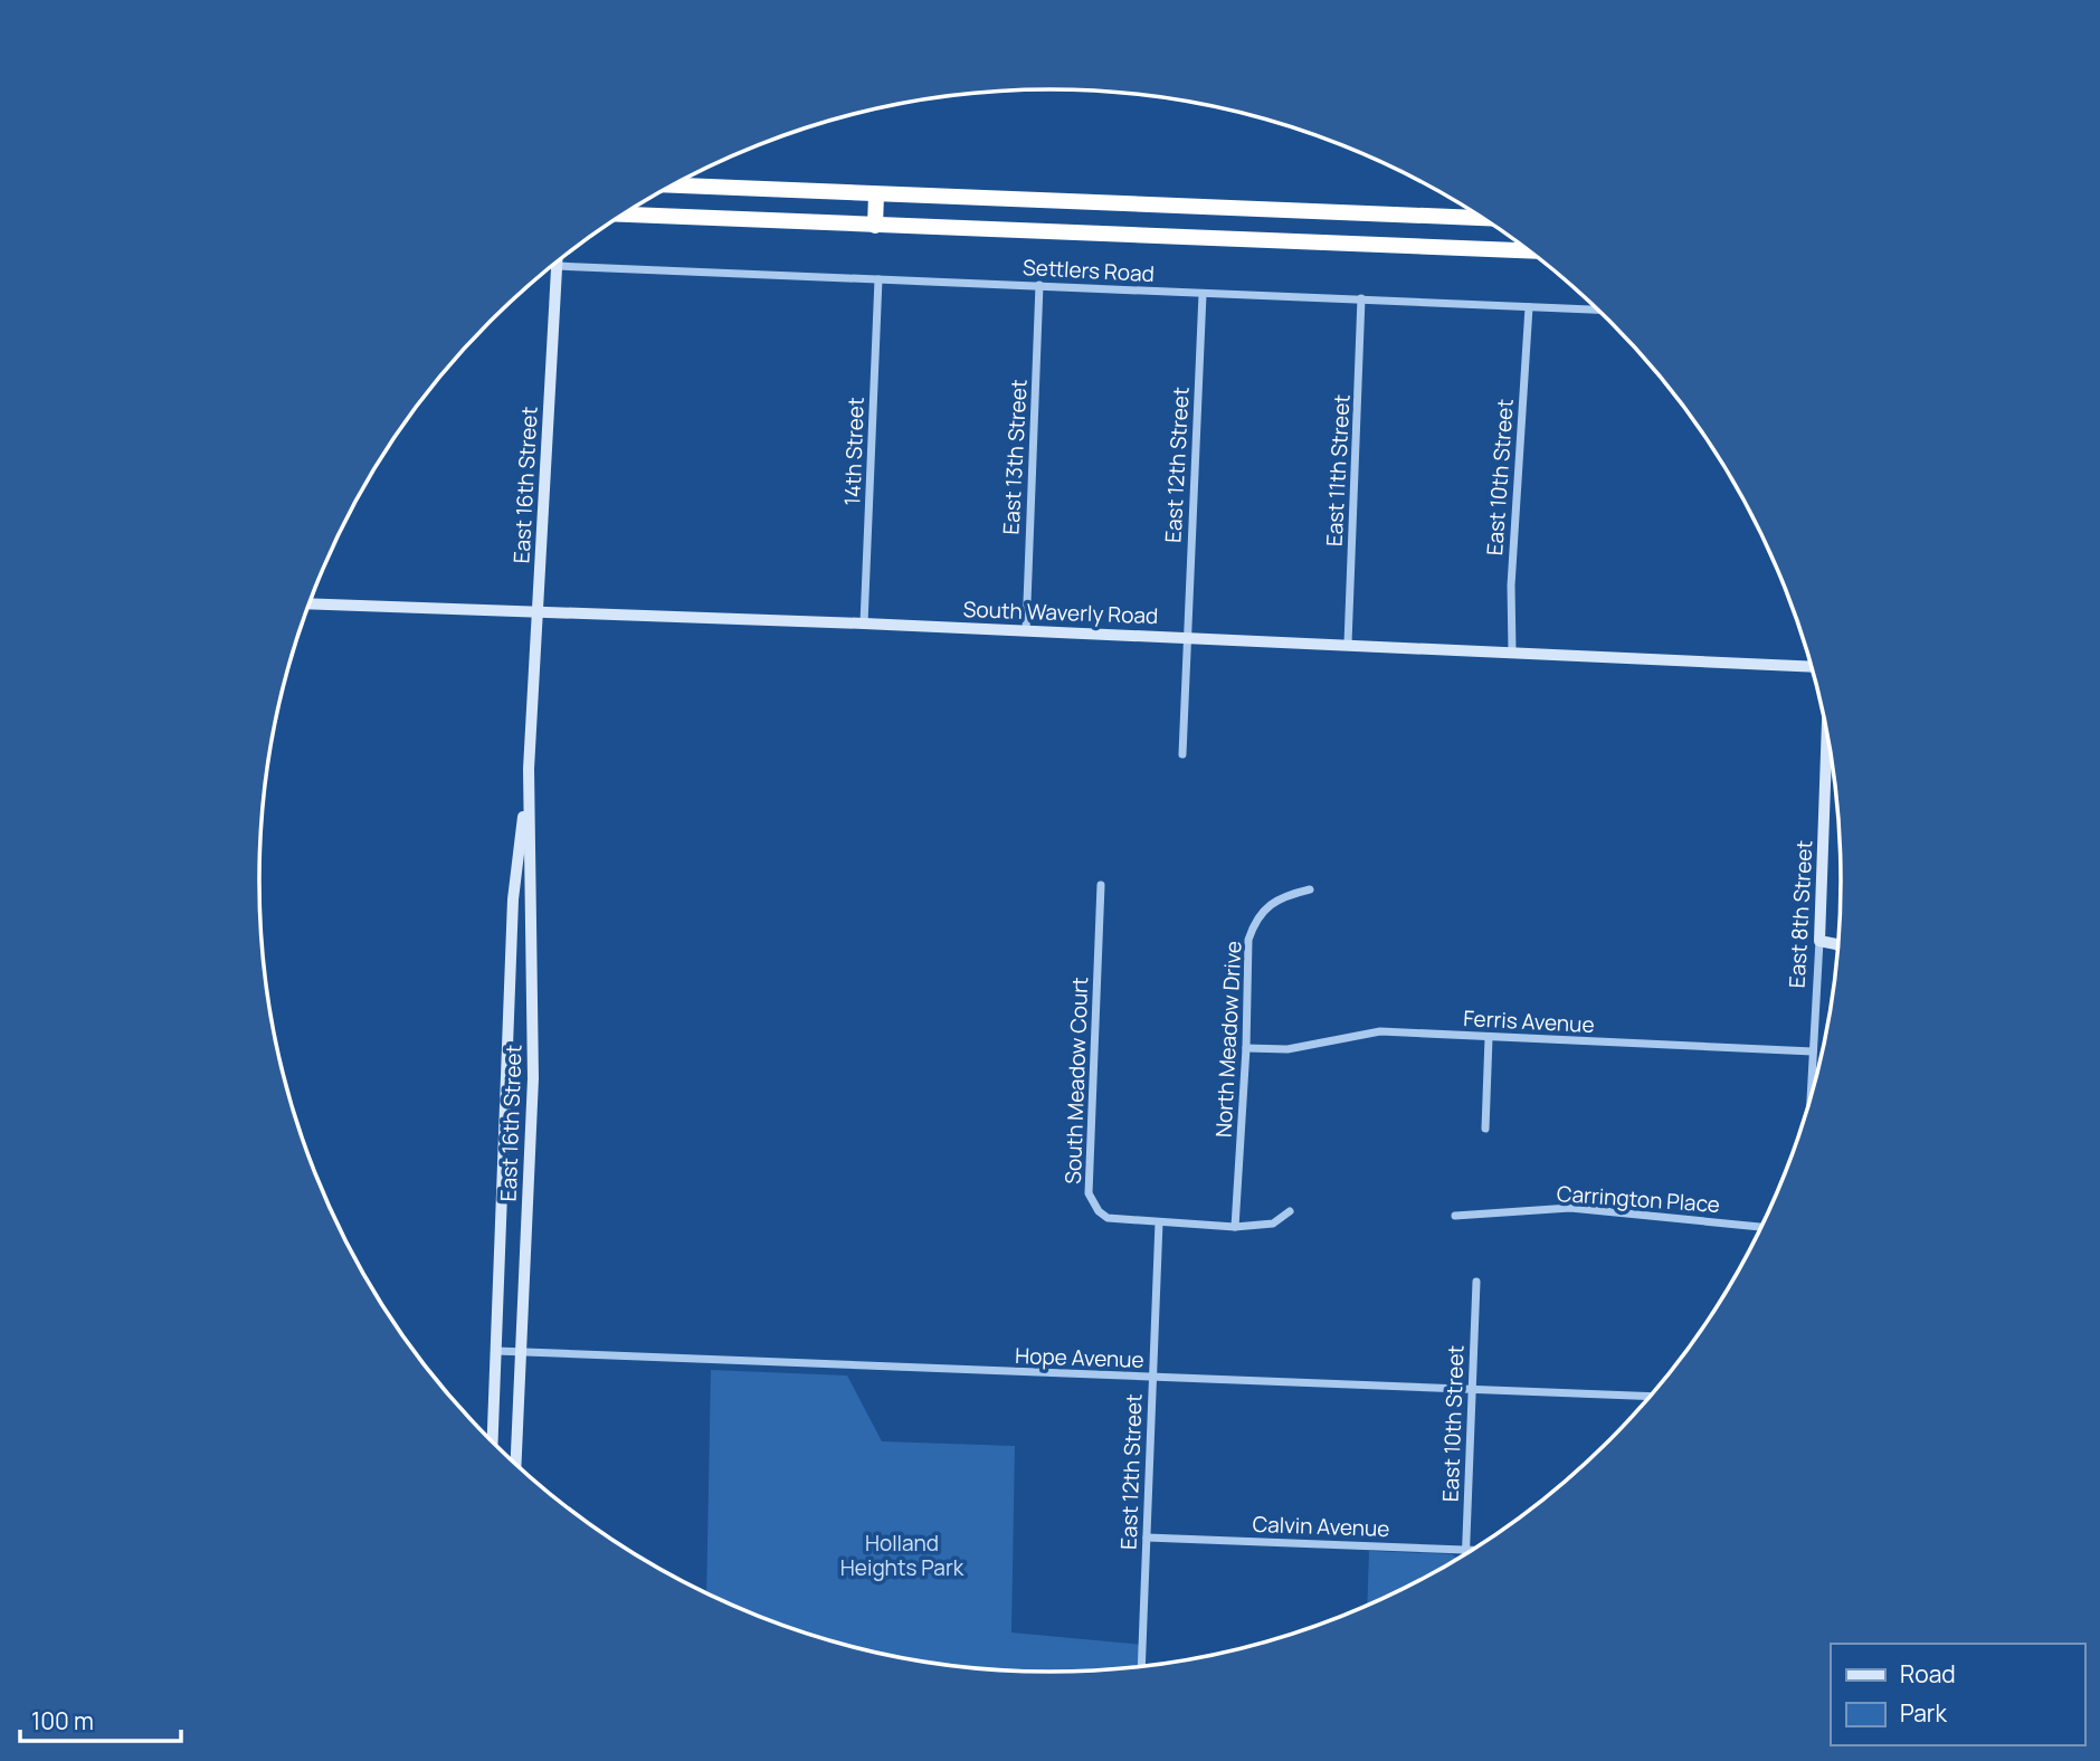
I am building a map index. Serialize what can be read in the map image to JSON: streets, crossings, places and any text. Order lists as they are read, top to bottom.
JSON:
{
  "streets": {
    "main road": ["East 16th Street", "South Waverly Road", "East 8th Street"],
    "street": [
      "Settlers Road",
      "14th Street",
      "East 13th Street",
      "East 12th Street",
      "East 11th Street",
      "East 10th Street",
      "Ferris Avenue",
      "North Meadow Drive",
      "South Meadow Court",
      "Carrington Place",
      "Hope Avenue",
      "Calvin Avenue"
    ]
  },
  "crossings": [
    ["Settlers Road", "14th Street"],
    ["Settlers Road", "East 13th Street"],
    ["Settlers Road", "East 12th Street"],
    ["Settlers Road", "East 11th Street"],
    ["Settlers Road", "East 10th Street"],
    ["Settlers Road", "East 16th Street"],
    ["14th Street", "South Waverly Road"],
    ["East 13th Street", "South Waverly Road"],
    ["East 12th Street", "South Waverly Road"],
    ["East 12th Street", "South Meadow Court"],
    ["East 12th Street", "Hope Avenue"],
    ["East 12th Street", "Calvin Avenue"],
    ["East 11th Street", "South Waverly Road"],
    ["East 10th Street", "South Waverly Road"],
    ["East 10th Street", "Hope Avenue"],
    ["East 10th Street", "Calvin Avenue"],
    ["East 16th Street", "South Waverly Road"],
    ["East 16th Street", "Hope Avenue"],
    ["East 8th Street", "Ferris Avenue"],
    ["Ferris Avenue", "North Meadow Drive"],
    ["North Meadow Drive", "South Meadow Court"]
  ],
  "parks": ["Holland Heights Park"],
  "legend": ["Road", "Park"],
  "scale_bar": "100 m"
}
